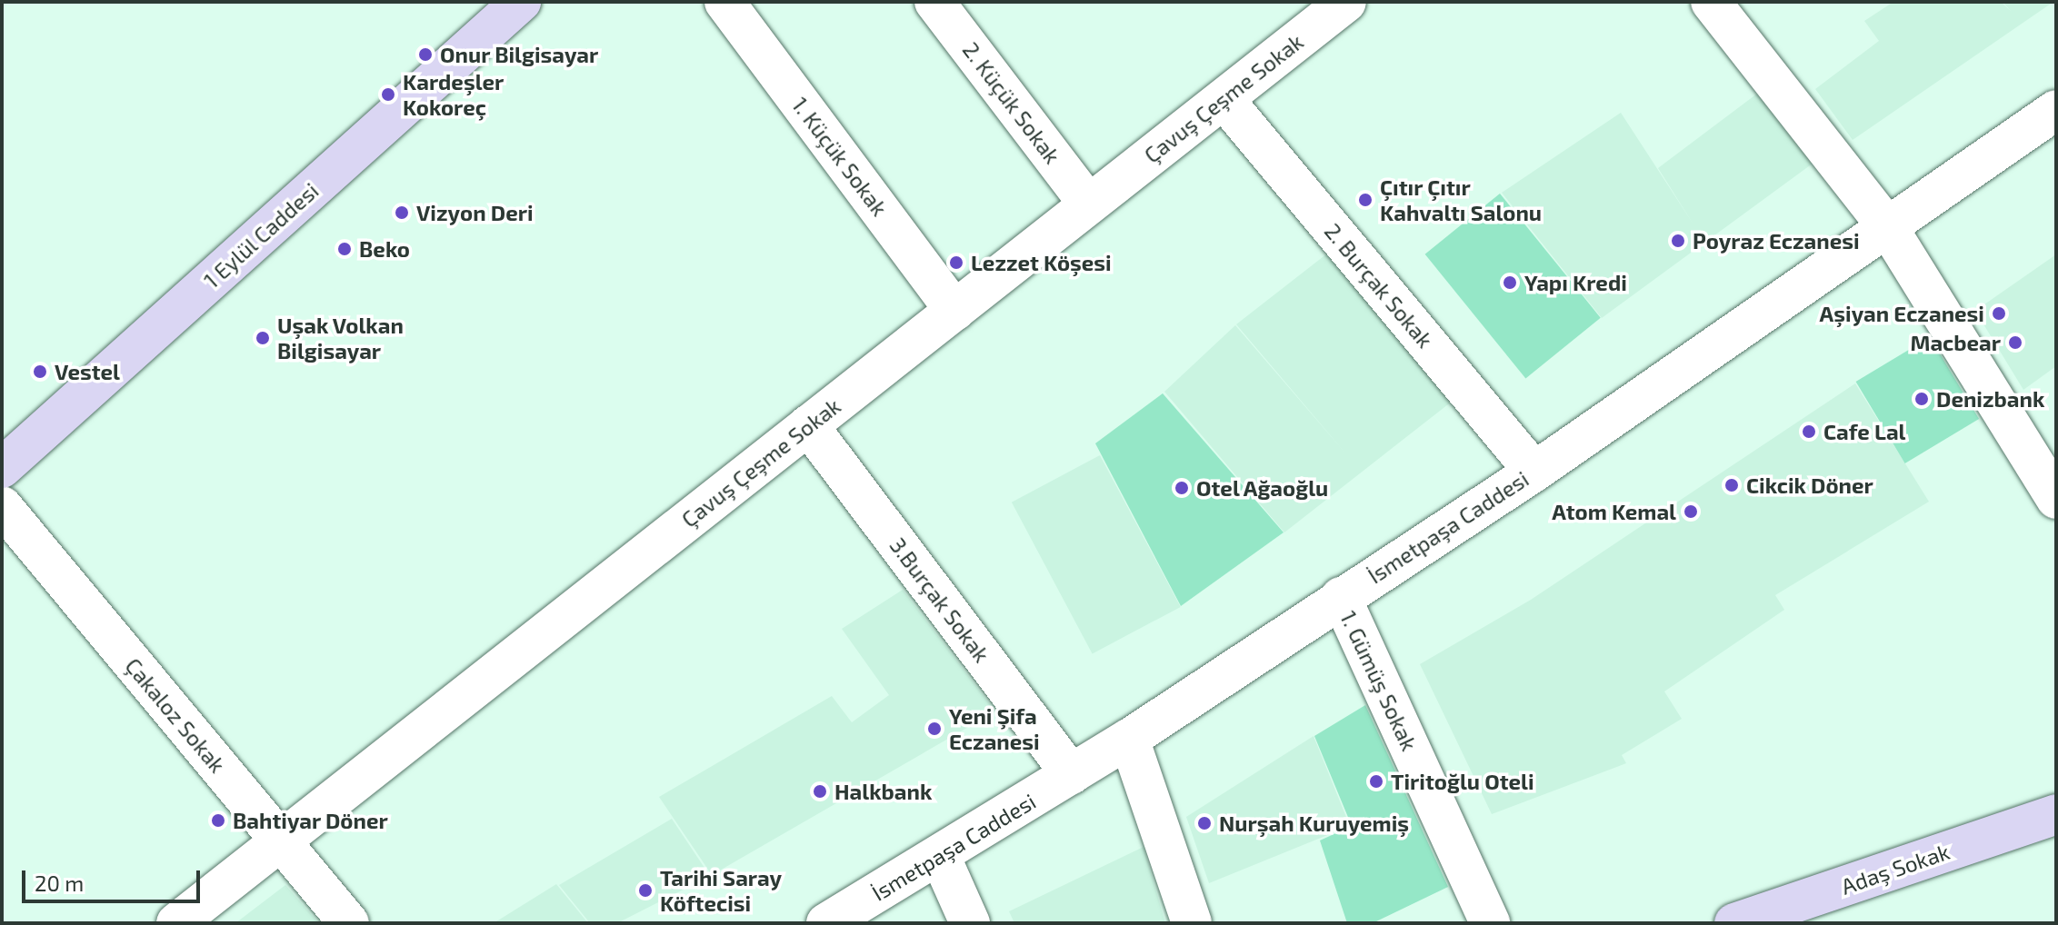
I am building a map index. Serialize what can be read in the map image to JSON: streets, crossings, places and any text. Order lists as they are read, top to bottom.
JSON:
{
  "streets": {
    "main road": ["1 Eylül Caddesi", "Adaş Sokak"],
    "street": [
      "Çavuş Çeşme Sokak",
      "2. Küçük Sokak",
      "1. Küçük Sokak",
      "2. Burçak Sokak",
      "İsmetpaşa Caddesi",
      "3.Burçak Sokak",
      "1. Gümüş Sokak",
      "Çakaloz Sokak"
    ]
  },
  "crossings": [
    ["Çavuş Çeşme Sokak", "2. Küçük Sokak"],
    ["Çavuş Çeşme Sokak", "1. Küçük Sokak"],
    ["Çavuş Çeşme Sokak", "2. Burçak Sokak"],
    ["Çavuş Çeşme Sokak", "3.Burçak Sokak"],
    ["Çavuş Çeşme Sokak", "Çakaloz Sokak"],
    ["2. Burçak Sokak", "İsmetpaşa Caddesi"],
    ["İsmetpaşa Caddesi", "3.Burçak Sokak"],
    ["İsmetpaşa Caddesi", "1. Gümüş Sokak"]
  ],
  "places": [
    "Onur Bilgisayar",
    "Kardeşler Kokoreç",
    "Çıtır Çıtır Kahvaltı Salonu",
    "Vizyon Deri",
    "Poyraz Eczanesi",
    "Beko",
    "Lezzet Köşesi",
    "Yapı Kredi",
    "Aşiyan Eczanesi",
    "Uşak Volkan Bilgisayar",
    "Macbear",
    "Vestel",
    "Denizbank",
    "Cafe Lal",
    "Cikcik Döner",
    "Otel Ağaoğlu",
    "Atom Kemal",
    "Yeni Şifa Eczanesi",
    "Tiritoğlu Oteli",
    "Halkbank",
    "Bahtiyar Döner",
    "Nurşah Kuruyemiş",
    "Tarihi Saray Köftecisi"
  ],
  "scale_bar": "20 m"
}
